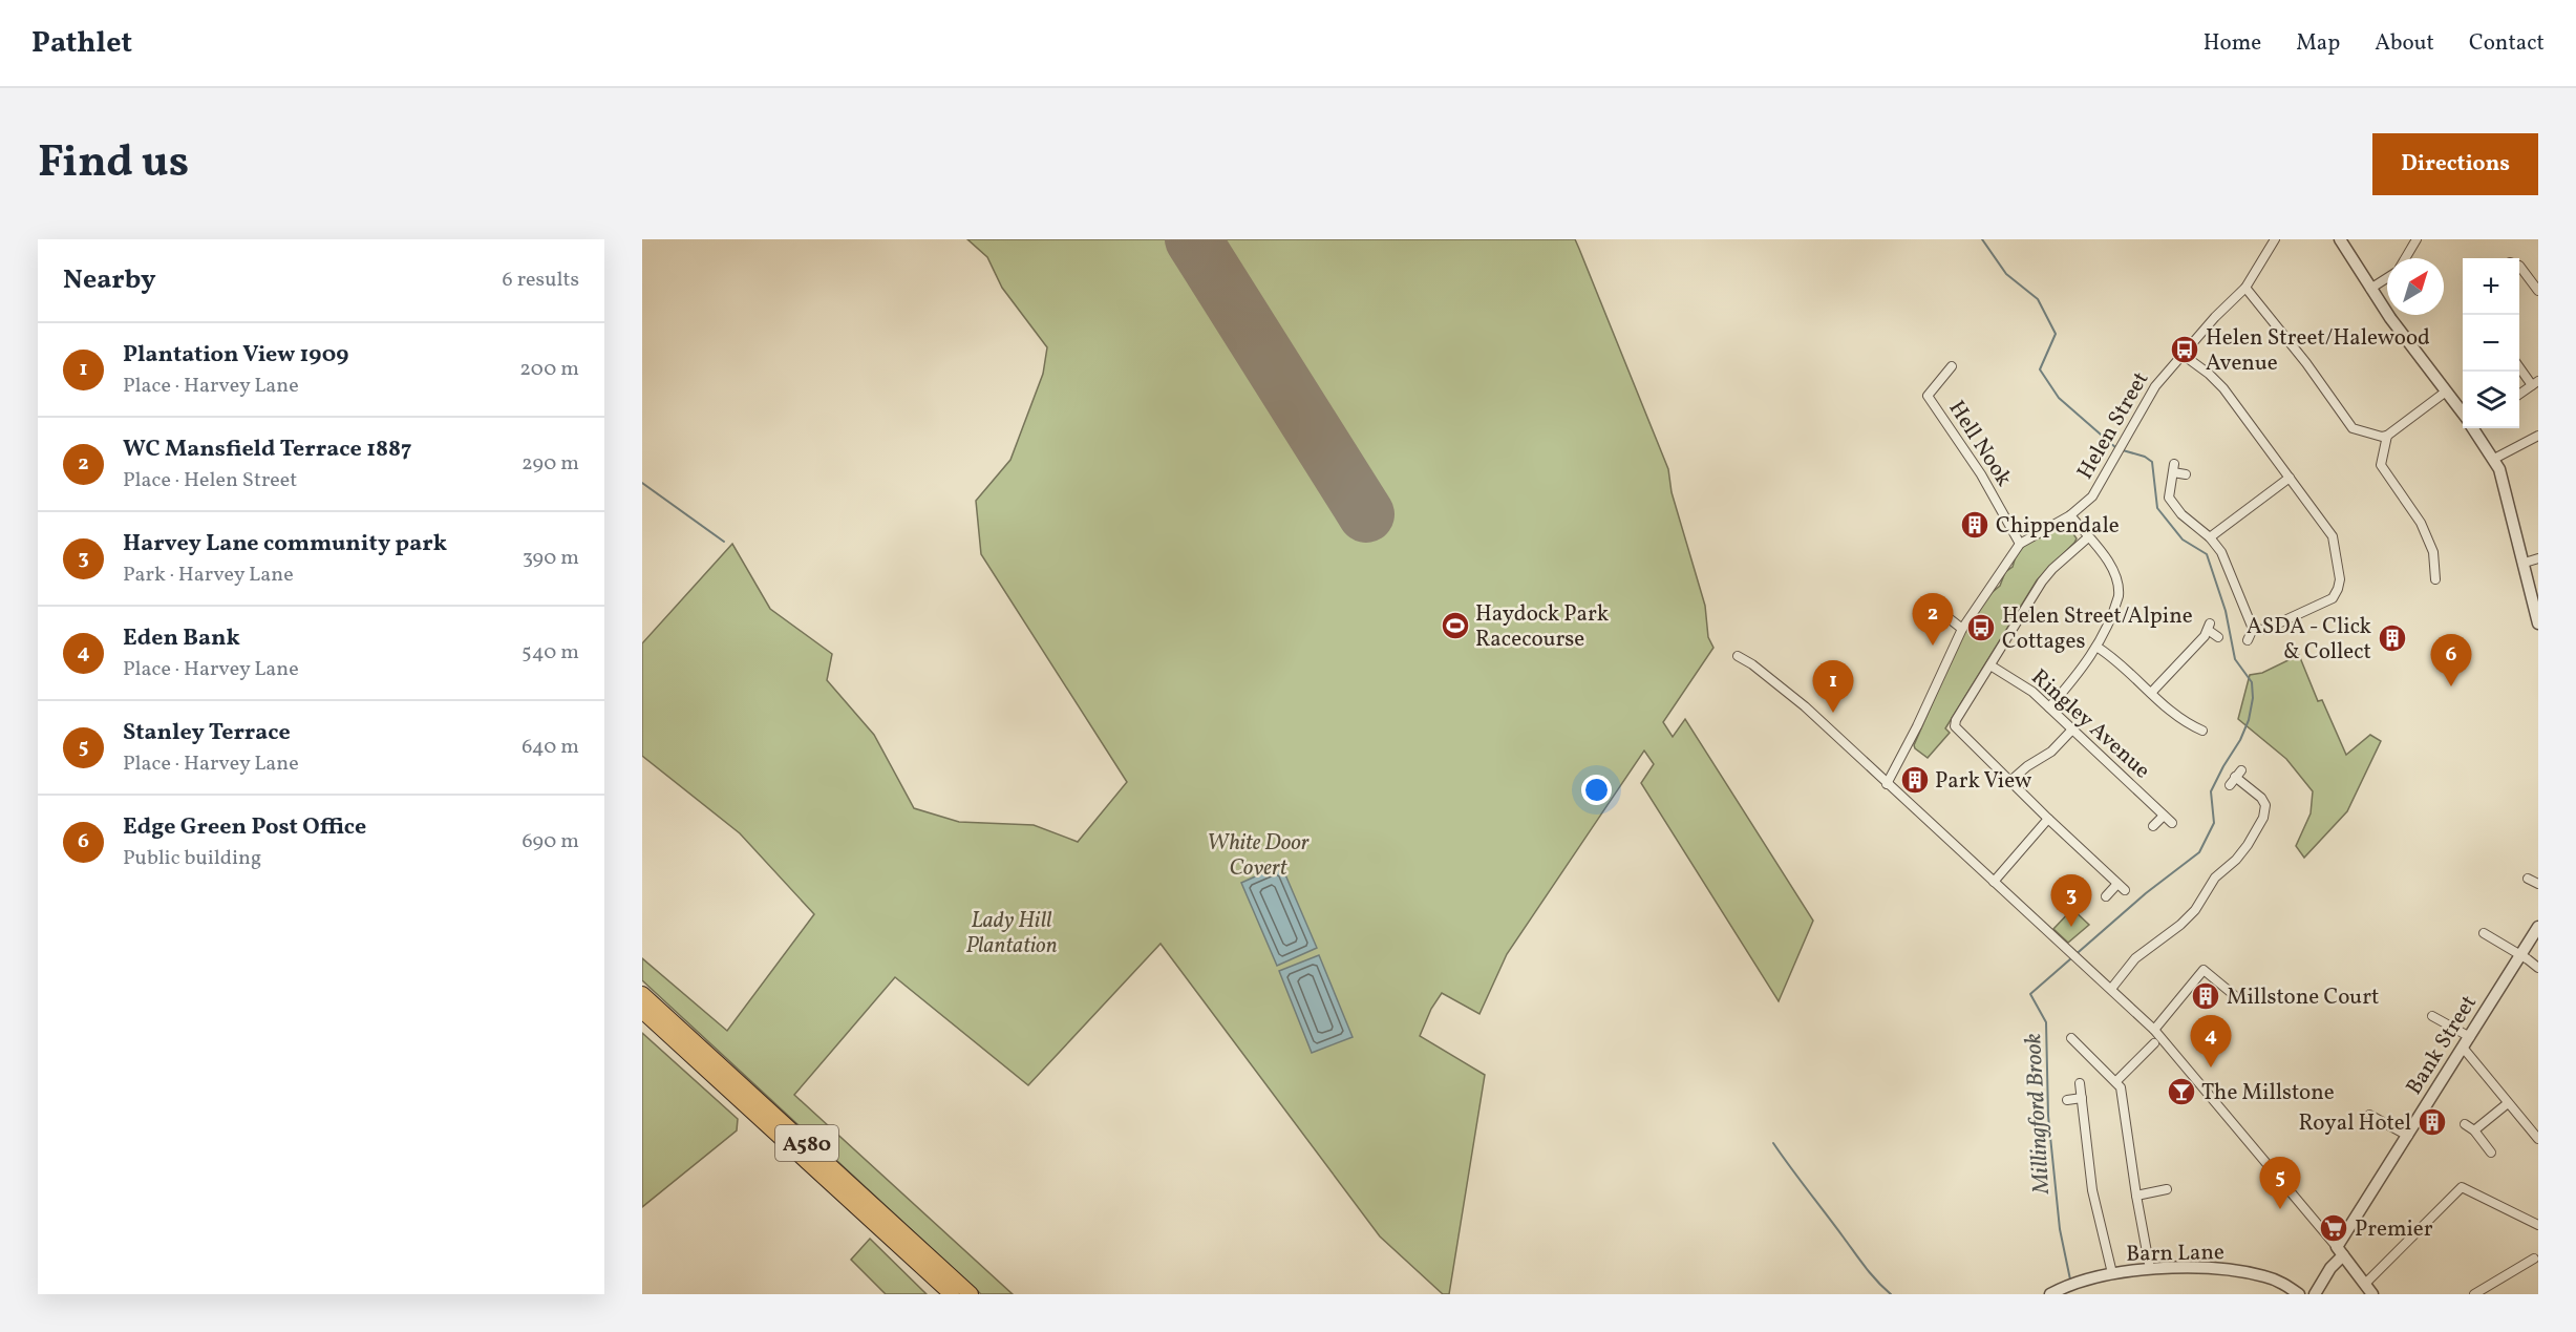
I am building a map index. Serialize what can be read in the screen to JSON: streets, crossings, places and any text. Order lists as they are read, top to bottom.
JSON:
{
  "streets": {
    "highway": ["A580"],
    "street": [
      "Helen Street",
      "Hell Nook",
      "Ringley Avenue",
      "Bank Street",
      "Barn Lane"
    ]
  },
  "crossings": [
    ["Helen Street", "Hell Nook"]
  ],
  "water": ["Millingford Brook"],
  "parks": ["White Door Covert", "Lady Hill Plantation"],
  "places": {
    "bus stop": ["Helen Street/Halewood Avenue", "Helen Street/Alpine Cottages"],
    "building": [
      "Chippendale",
      "ASDA - Click & Collect",
      "Park View",
      "Millstone Court",
      "Royal Hotel"
    ],
    "sports": ["Haydock Park Racecourse"],
    "bar": ["The Millstone"],
    "supermarket": ["Premier"]
  },
  "north": "top right",
  "page": {
    "header": "Pathlet",
    "nav": [
      "Home",
      "Map",
      "About",
      "Contact"
    ],
    "title": "Find us",
    "buttons": "Directions",
    "heading": ["Nearby", "6 results"],
    "map_buttons": ["+", "−"],
    "list": [
      {
        "mark": "1",
        "name": "Plantation View 1909",
        "note": "Place · Harvey Lane",
        "value": "200 m"
      },
      {
        "mark": "2",
        "name": "WC Mansfield Terrace 1887",
        "note": "Place · Helen Street",
        "value": "290 m"
      },
      {
        "mark": "3",
        "name": "Harvey Lane community park",
        "note": "Park · Harvey Lane",
        "value": "390 m"
      },
      {
        "mark": "4",
        "name": "Eden Bank",
        "note": "Place · Harvey Lane",
        "value": "540 m"
      },
      {
        "mark": "5",
        "name": "Stanley Terrace",
        "note": "Place · Harvey Lane",
        "value": "640 m"
      },
      {
        "mark": "6",
        "name": "Edge Green Post Office",
        "note": "Public building",
        "value": "690 m"
      }
    ],
    "pins": [
      "2",
      "6",
      "1",
      "3",
      "4",
      "5"
    ]
  }
}
